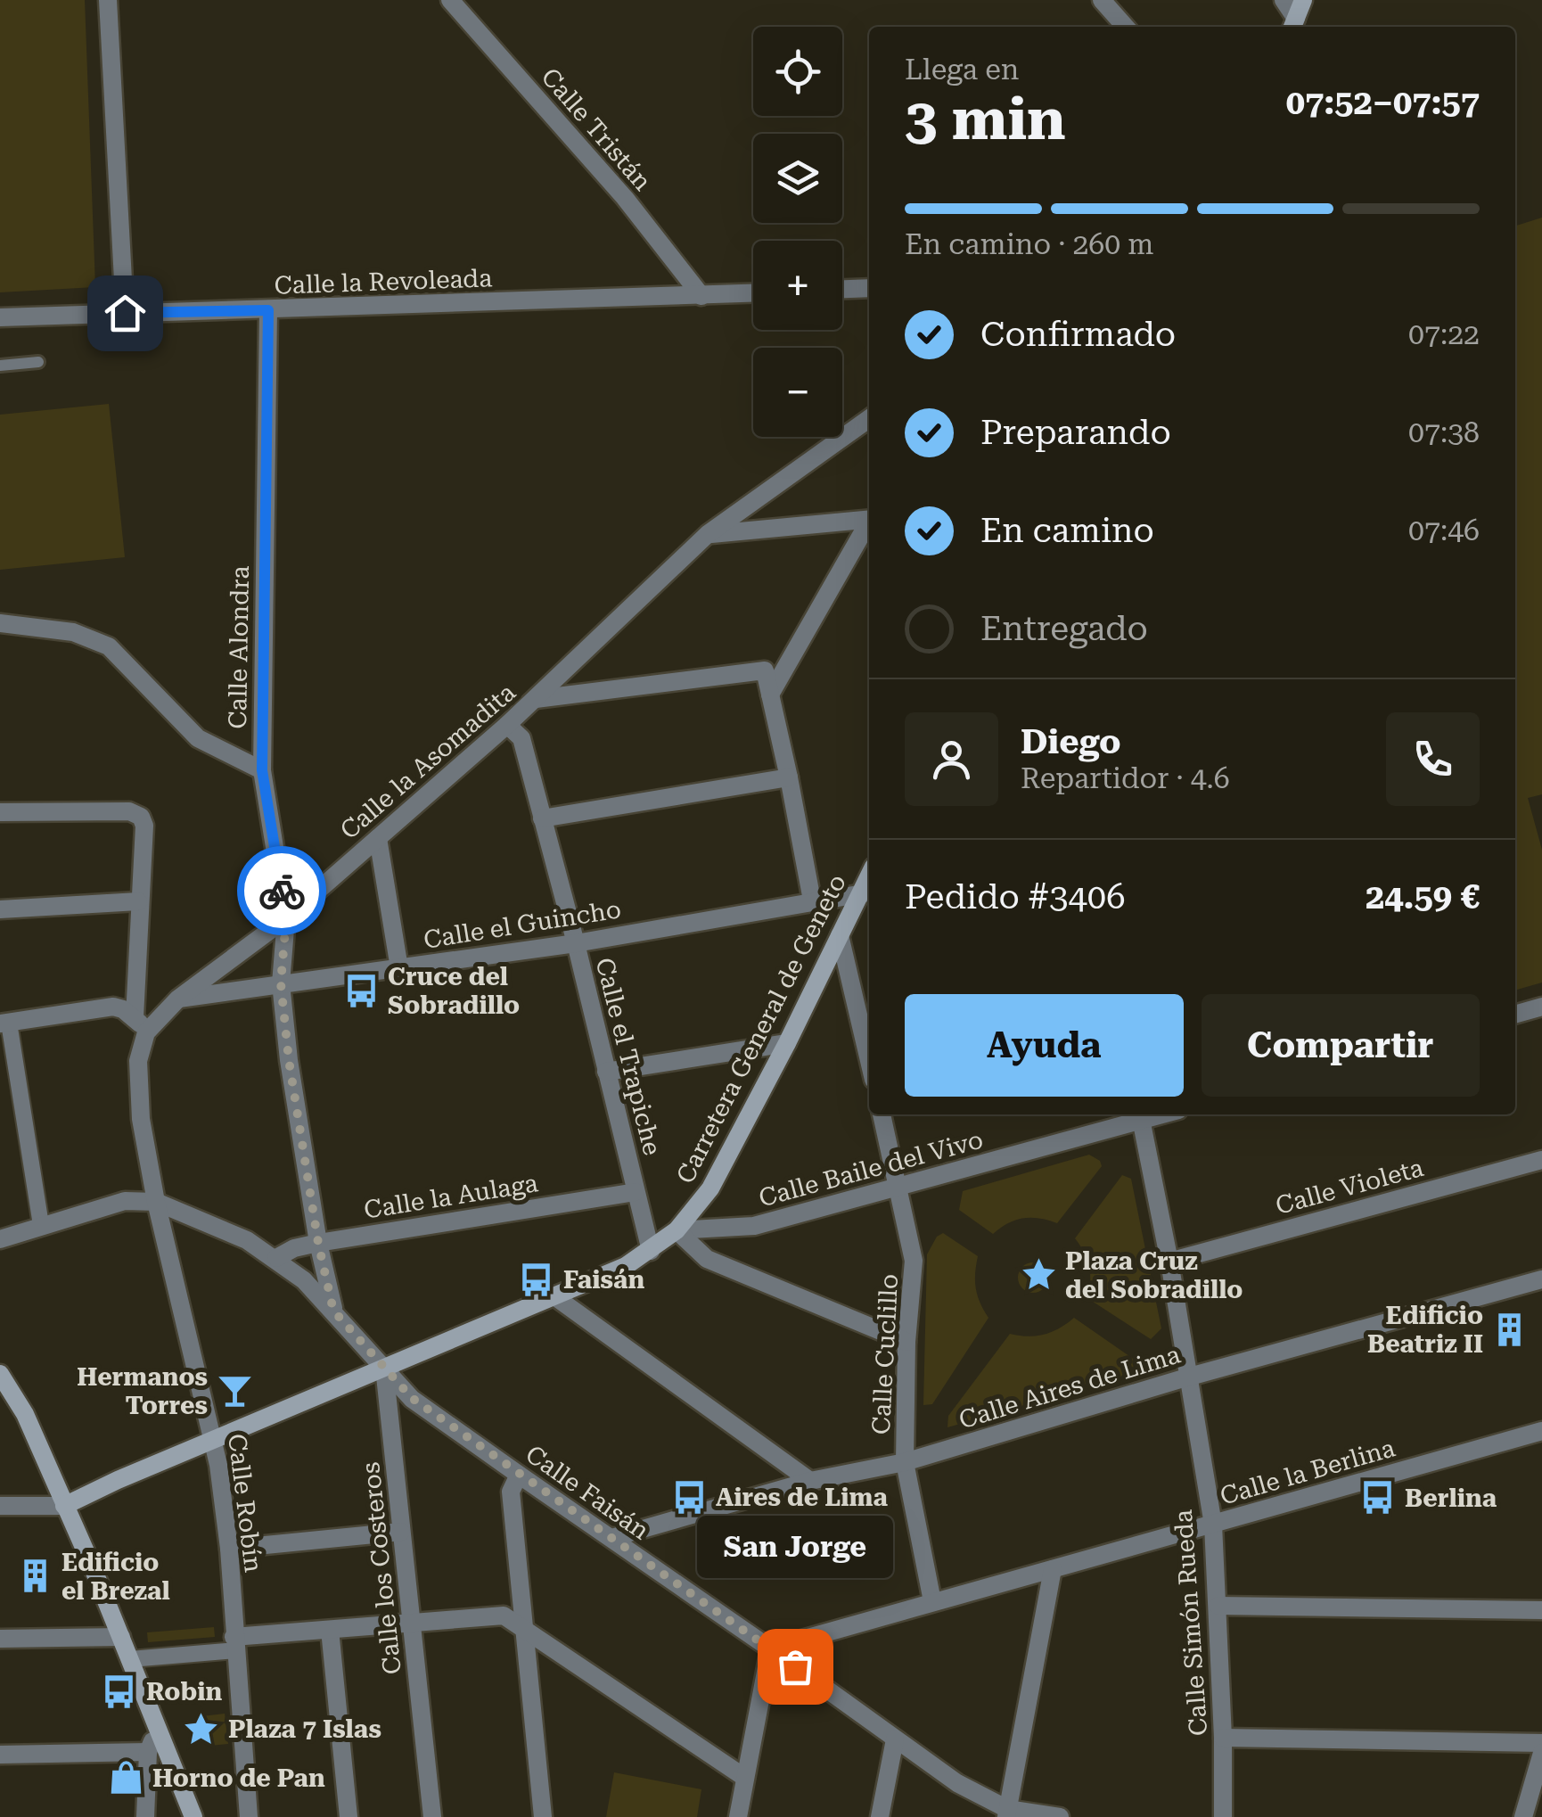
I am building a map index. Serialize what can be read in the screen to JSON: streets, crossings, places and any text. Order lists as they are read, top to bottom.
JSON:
{
  "streets": {
    "main road": ["Carretera General de Geneto"],
    "street": [
      "Calle Tristán",
      "Calle la Revoleada",
      "Calle Alondra",
      "Calle la Asomadita",
      "Calle el Guincho",
      "Calle el Trapiche",
      "Calle Baile del Vivo",
      "Calle Violeta",
      "Calle la Aulaga",
      "Calle Cuclillo",
      "Calle Aires de Lima",
      "Calle la Berlina",
      "Calle Faisán",
      "Calle Robín",
      "Calle los Costeros",
      "Calle Simón Rueda"
    ]
  },
  "crossings": [
    ["Calle Tristán", "Calle la Revoleada"],
    ["Calle la Revoleada", "Calle Alondra"],
    ["Calle Alondra", "Calle la Asomadita"],
    ["Calle Alondra", "Calle el Guincho"],
    ["Calle Alondra", "Calle la Aulaga"],
    ["Calle Alondra", "Calle Faisán"],
    ["Calle la Asomadita", "Calle el Guincho"],
    ["Calle la Asomadita", "Calle el Trapiche"],
    ["Calle el Guincho", "Carretera General de Geneto"],
    ["Calle el Guincho", "Calle el Trapiche"],
    ["Carretera General de Geneto", "Calle el Trapiche"],
    ["Carretera General de Geneto", "Calle Baile del Vivo"],
    ["Carretera General de Geneto", "Calle Faisán"],
    ["Carretera General de Geneto", "Calle Robín"],
    ["Carretera General de Geneto", "Calle los Costeros"],
    ["Calle el Trapiche", "Calle la Aulaga"],
    ["Calle Baile del Vivo", "Calle Cuclillo"],
    ["Calle Baile del Vivo", "Calle Simón Rueda"],
    ["Calle Violeta", "Calle Simón Rueda"],
    ["Calle la Aulaga", "Calle Faisán"],
    ["Calle Cuclillo", "Calle Aires de Lima"],
    ["Calle Cuclillo", "Calle la Berlina"],
    ["Calle Aires de Lima", "Calle Faisán"],
    ["Calle Aires de Lima", "Calle Simón Rueda"],
    ["Calle la Berlina", "Calle Faisán"],
    ["Calle la Berlina", "Calle Simón Rueda"],
    ["Calle Faisán", "Calle Robín"],
    ["Calle Faisán", "Calle los Costeros"]
  ],
  "places": {
    "bus stop": [
      "Cruce del Sobradillo",
      "Faisán",
      "Aires de Lima",
      "Berlina",
      "Robin"
    ],
    "place": ["Plaza Cruz del Sobradillo", "Plaza 7 Islas"],
    "building": ["Edificio Beatriz II", "Edificio el Brezal"],
    "bar": ["Hermanos Torres"],
    "other": ["San Jorge"],
    "shop": ["Horno de Pan"]
  },
  "page": {
    "map_buttons": ["+", "−"],
    "heading": ["3 min", "Llega en", "07:52–07:57"],
    "panel": [
      "Diego",
      "Repartidor · 4.6",
      "Pedido #3406",
      "24.59 €"
    ],
    "bar": "En camino · 260 m",
    "list": [
      ["Confirmado", "07:22"],
      ["Preparando", "07:38"],
      ["En camino", "07:46"],
      "Entregado"
    ],
    "buttons": ["Ayuda", "Compartir"],
    "bubble": "San Jorge"
  }
}
